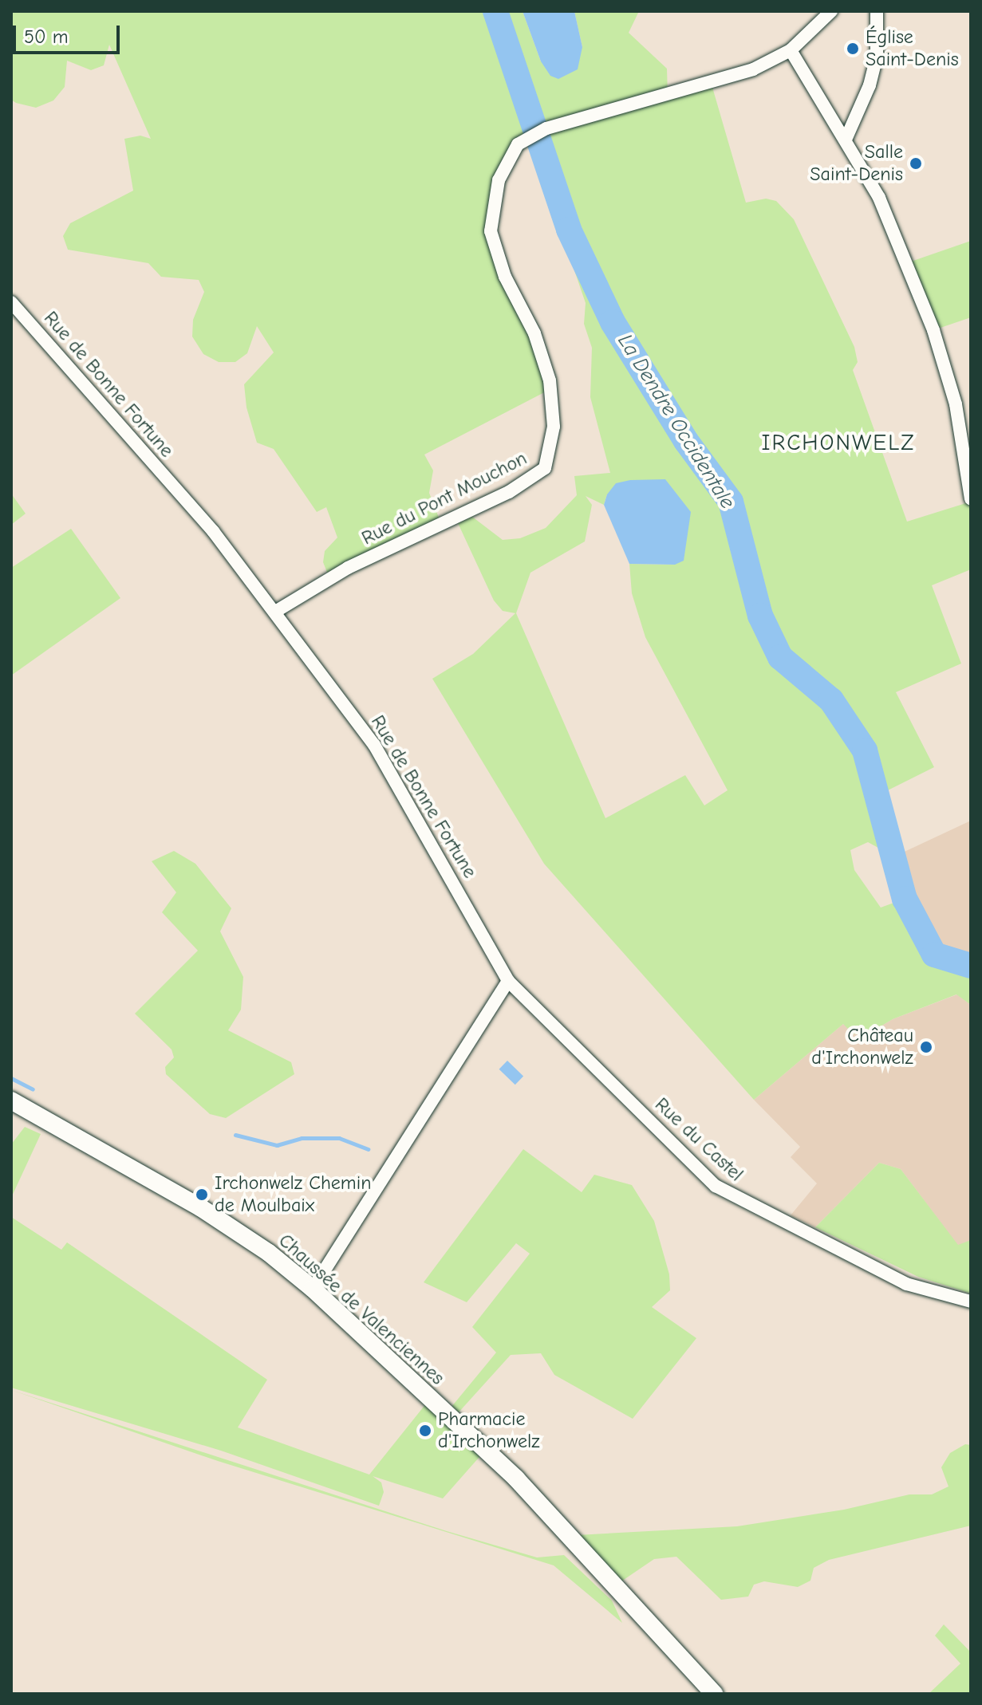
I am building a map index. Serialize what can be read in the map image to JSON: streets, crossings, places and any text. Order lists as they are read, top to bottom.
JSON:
{
  "streets": {
    "main road": ["Chaussée de Valenciennes"],
    "street": ["Rue de Bonne Fortune", "Rue du Pont Mouchon", "Rue du Castel"]
  },
  "crossings": [
    ["Rue de Bonne Fortune", "Rue du Pont Mouchon"],
    ["Rue de Bonne Fortune", "Rue du Castel"]
  ],
  "districts": ["IRCHONWELZ"],
  "water": ["La Dendre Occidentale"],
  "places": [
    "Église Saint-Denis",
    "Salle Saint-Denis",
    "Château d'Irchonwelz",
    "Irchonwelz Chemin de Moulbaix",
    "Pharmacie d'Irchonwelz"
  ],
  "scale_bar": "50 m"
}
